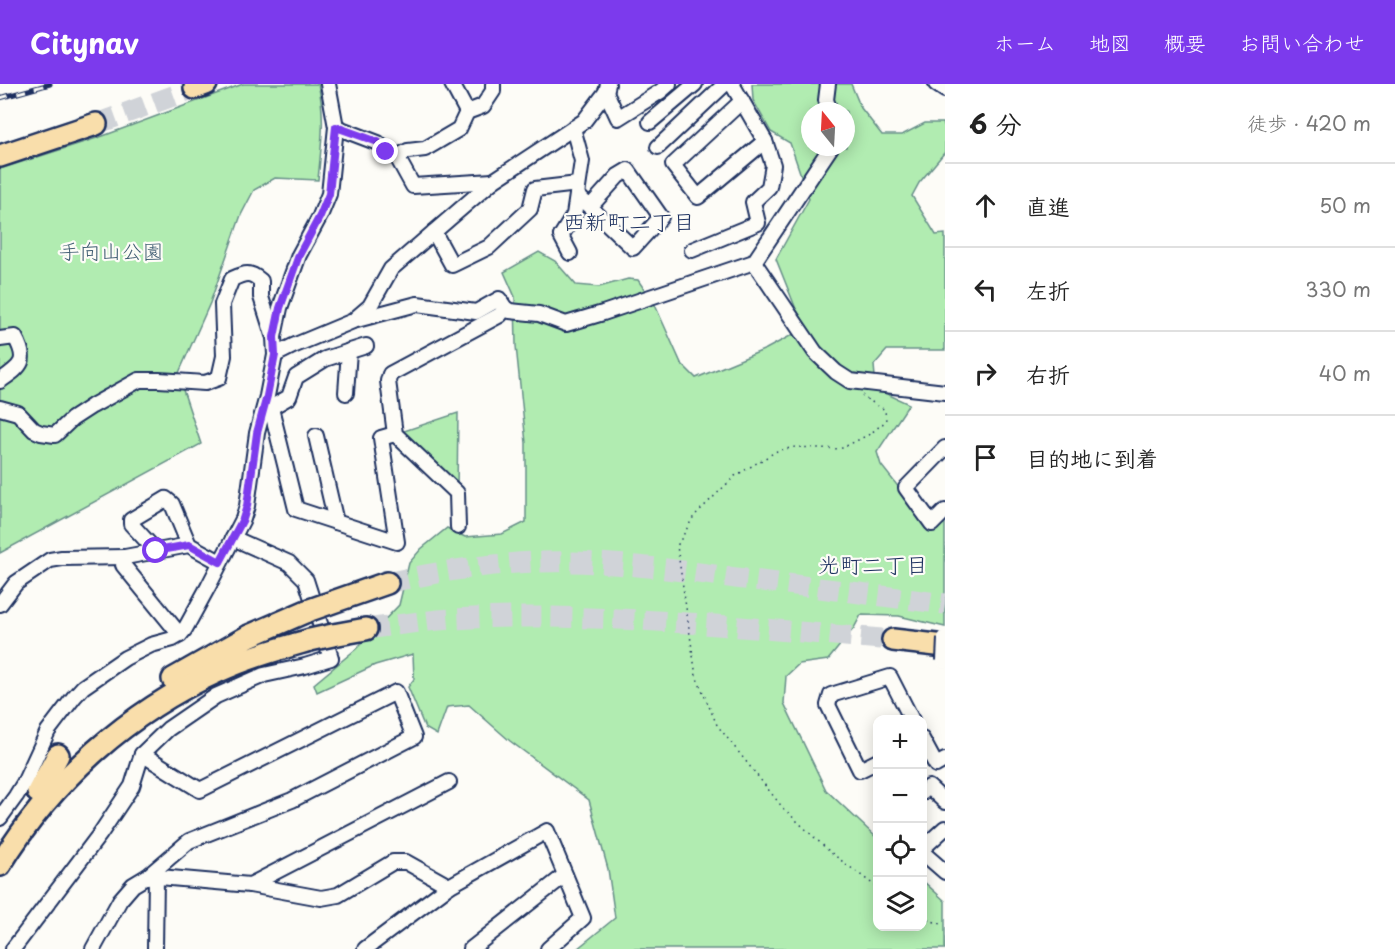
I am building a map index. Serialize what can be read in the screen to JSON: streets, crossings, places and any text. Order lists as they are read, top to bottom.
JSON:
{
  "districts": ["西新町二丁目", "光町二丁目"],
  "parks": ["手向山公園"],
  "north": "top",
  "page": {
    "header": "Citynav",
    "nav": [
      "ホーム",
      "地図",
      "概要",
      "お問い合わせ"
    ],
    "heading": ["6 分", "徒歩 · 420 m"],
    "list": [
      ["直進", "50 m"],
      ["左折", "330 m"],
      ["右折", "40 m"],
      "目的地に到着"
    ],
    "map_buttons": ["+", "−"]
  }
}
